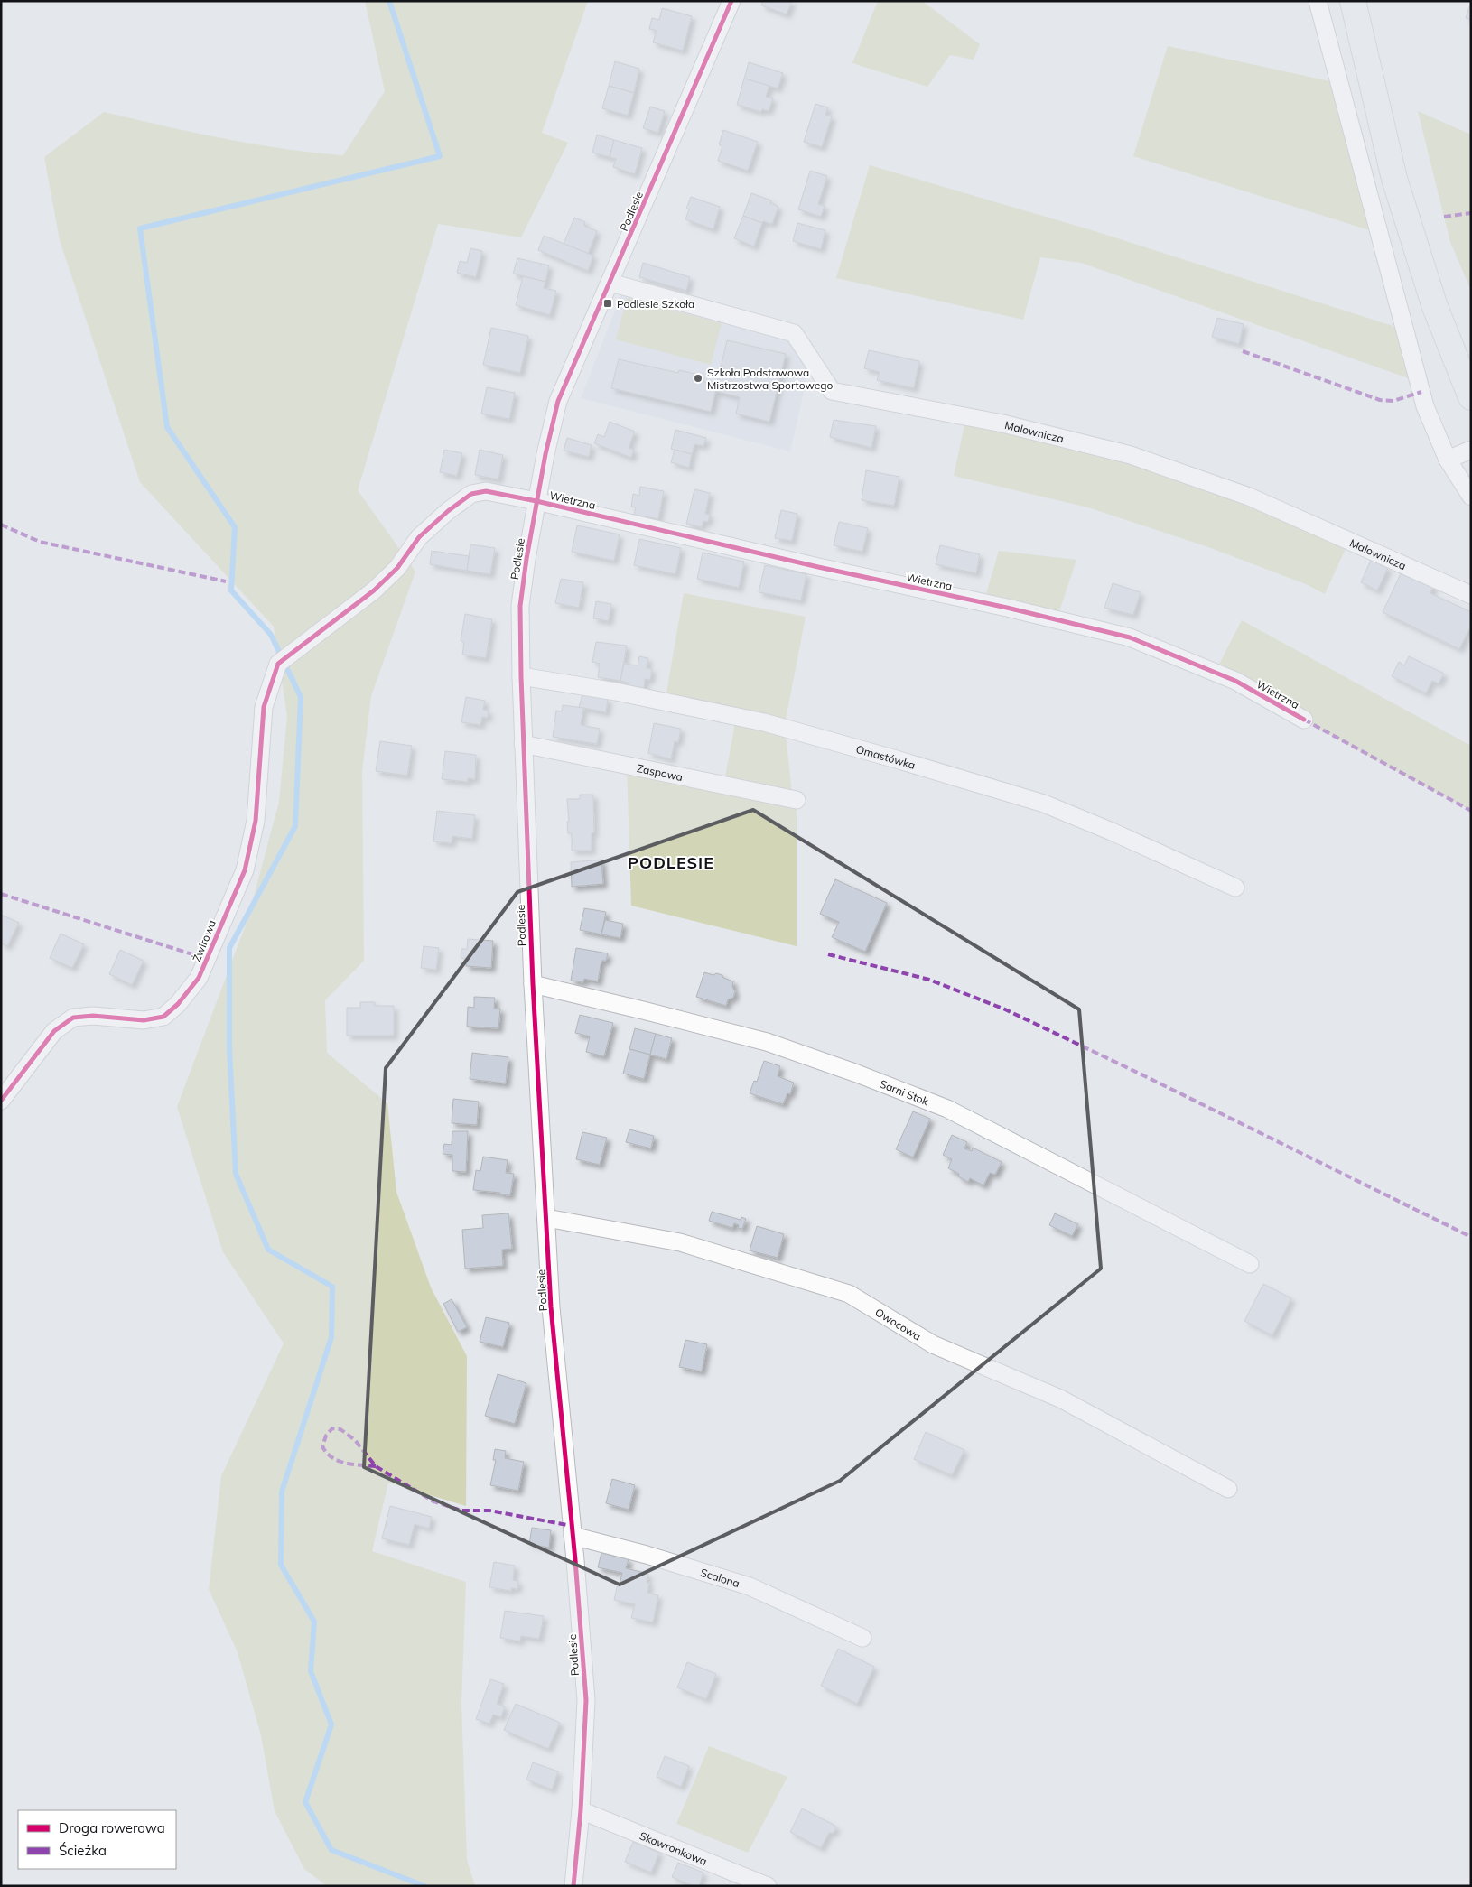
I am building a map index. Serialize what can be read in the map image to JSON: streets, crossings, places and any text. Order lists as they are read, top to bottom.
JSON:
{
  "streets": {
    "street": [
      "Podlesie",
      "Malownicza",
      "Wietrzna",
      "Omastówka",
      "Zaspowa",
      "Żwirowa",
      "Sarni Stok",
      "Owocowa",
      "Scalona",
      "Skowronkowa"
    ]
  },
  "crossings": [
    ["Podlesie", "Malownicza"],
    ["Podlesie", "Wietrzna"],
    ["Podlesie", "Omastówka"],
    ["Podlesie", "Zaspowa"],
    ["Podlesie", "Sarni Stok"],
    ["Podlesie", "Owocowa"],
    ["Podlesie", "Scalona"],
    ["Podlesie", "Skowronkowa"],
    ["Wietrzna", "Żwirowa"]
  ],
  "districts": ["PODLESIE"],
  "places": {
    "transit": ["Podlesie Szkoła"],
    "other": ["Szkoła Podstawowa Mistrzostwa Sportowego"]
  },
  "legend": ["Droga rowerowa", "Ścieżka"]
}
